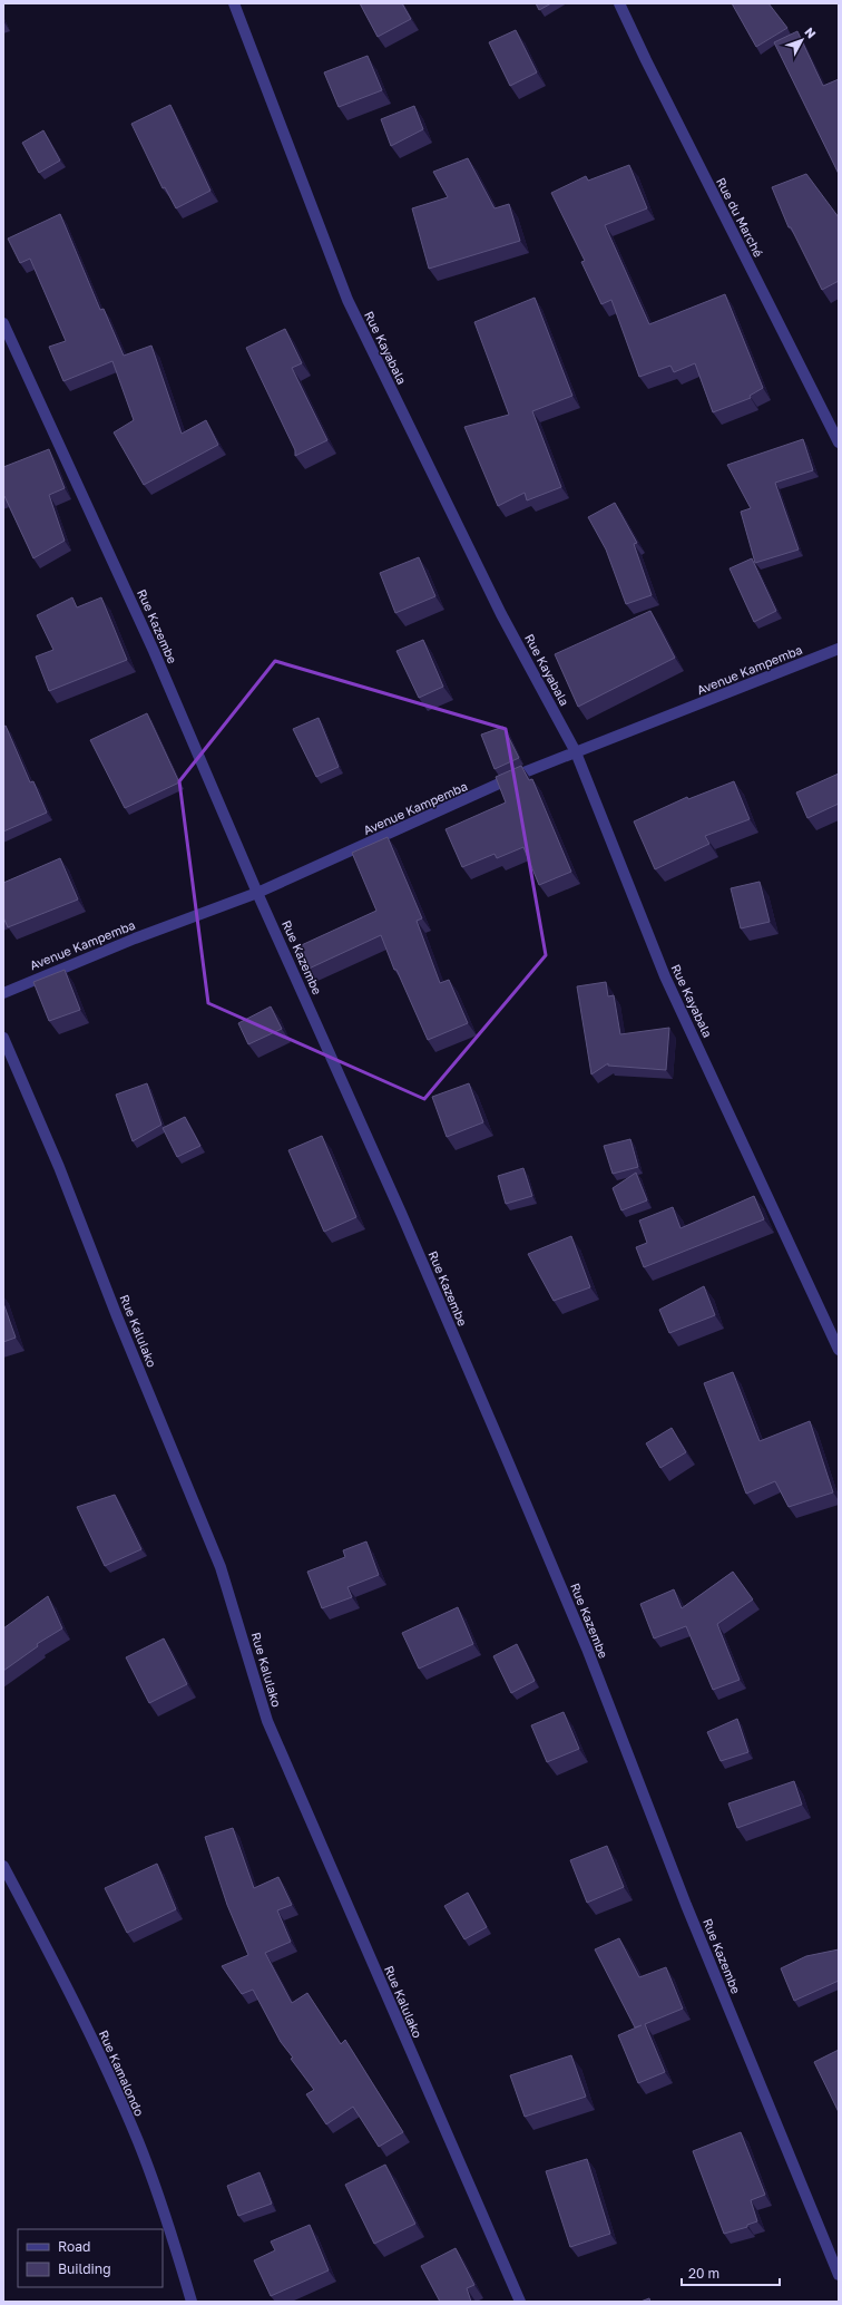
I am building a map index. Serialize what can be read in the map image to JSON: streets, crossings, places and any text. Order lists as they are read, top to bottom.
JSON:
{
  "streets": {
    "street": [
      "Rue du Marché",
      "Rue Kayabala",
      "Rue Kazembe",
      "Avenue Kampemba",
      "Rue Kalulako",
      "Rue Kamalondo"
    ]
  },
  "crossings": [
    ["Rue Kayabala", "Avenue Kampemba"],
    ["Rue Kazembe", "Avenue Kampemba"]
  ],
  "legend": ["Road", "Building"],
  "scale_bar": "20 m",
  "north": "top right"
}
